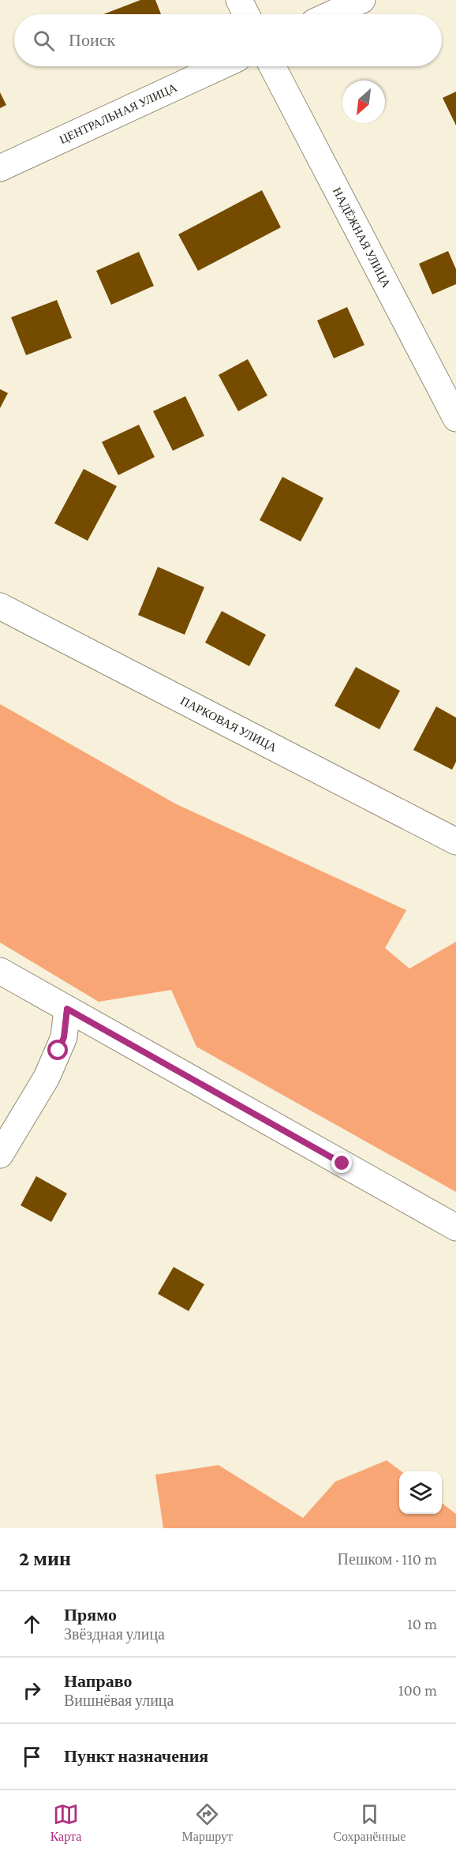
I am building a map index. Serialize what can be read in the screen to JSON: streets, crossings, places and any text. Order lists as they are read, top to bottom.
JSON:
{
  "streets": {
    "street": ["ЦЕНТРАЛЬНАЯ УЛИЦА", "НАДЁЖНАЯ УЛИЦА", "ПАРКОВАЯ УЛИЦА"]
  },
  "north": "bottom left",
  "page": {
    "search": "Поиск",
    "heading": ["2 мин", "Пешком · 110 m"],
    "list": [
      ["Прямо", "Звёздная улица", "10 m"],
      ["Направо", "Вишнёвая улица", "100 m"],
      "Пункт назначения"
    ],
    "nav": ["Карта", "Маршрут", "Сохранённые"]
  }
}
